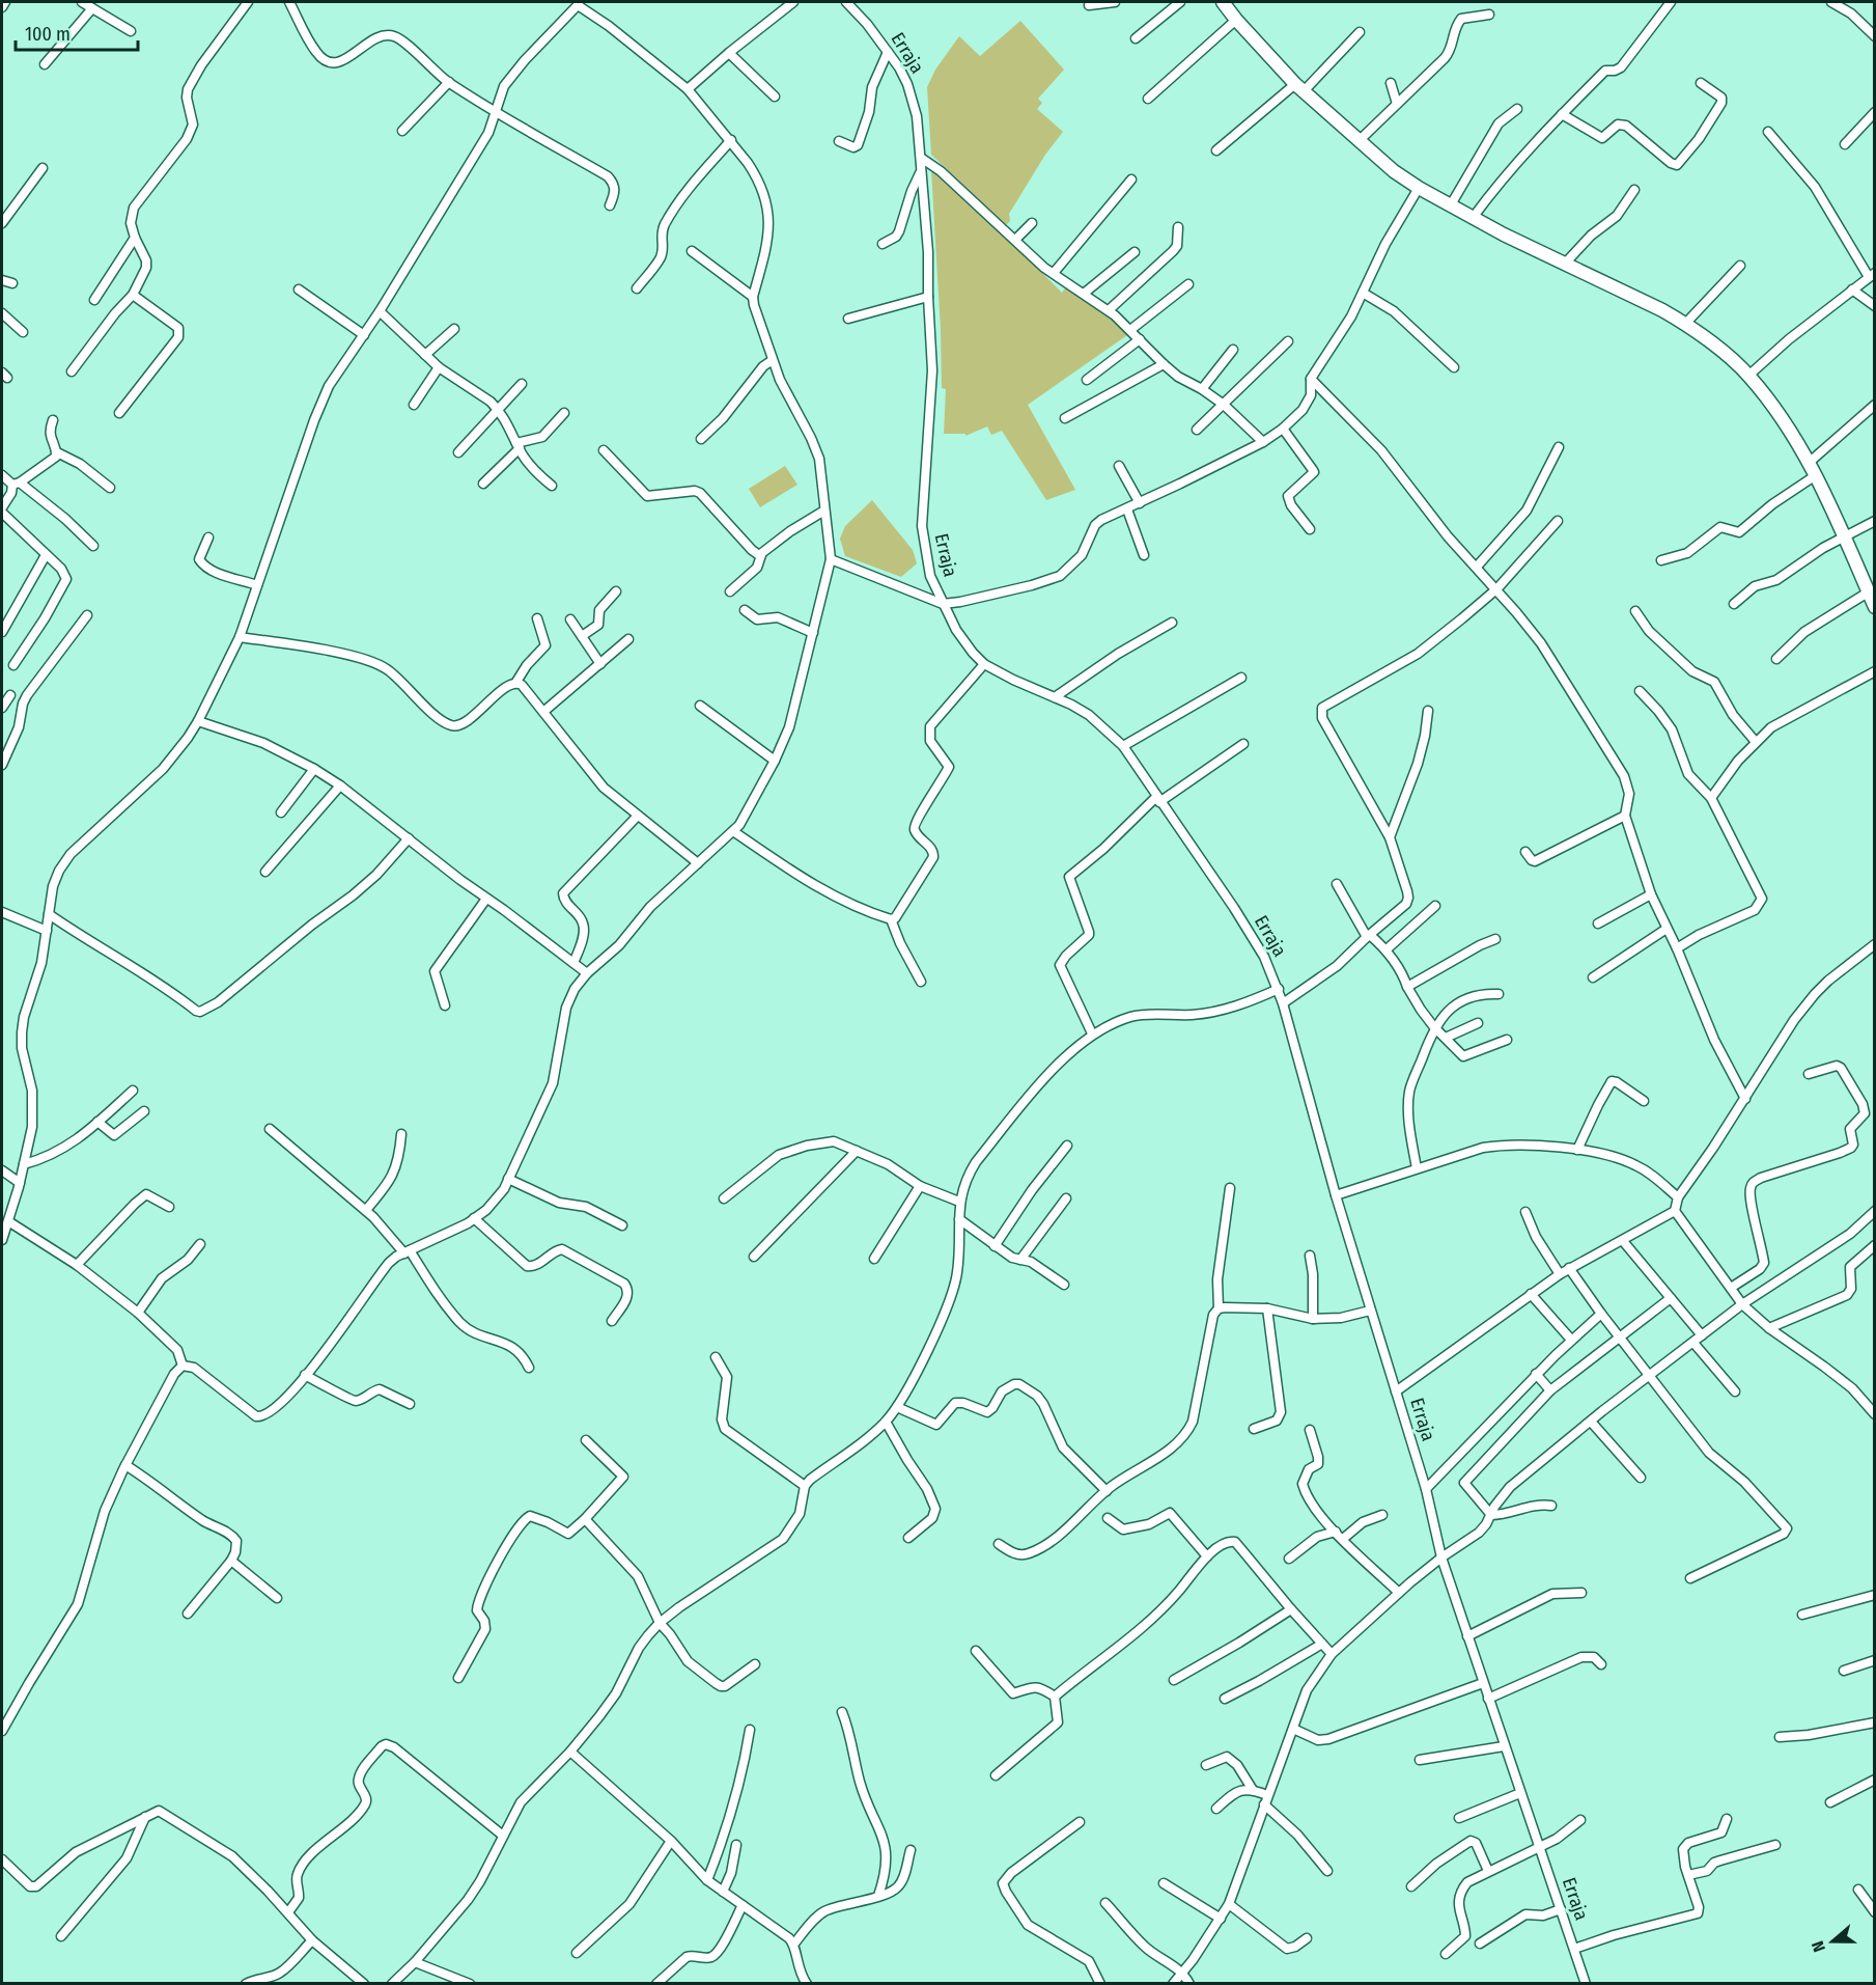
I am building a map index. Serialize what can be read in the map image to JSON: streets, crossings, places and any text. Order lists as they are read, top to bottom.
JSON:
{
  "streets": {
    "street": ["Erraja"]
  },
  "scale_bar": "100 m",
  "north": "left"
}
